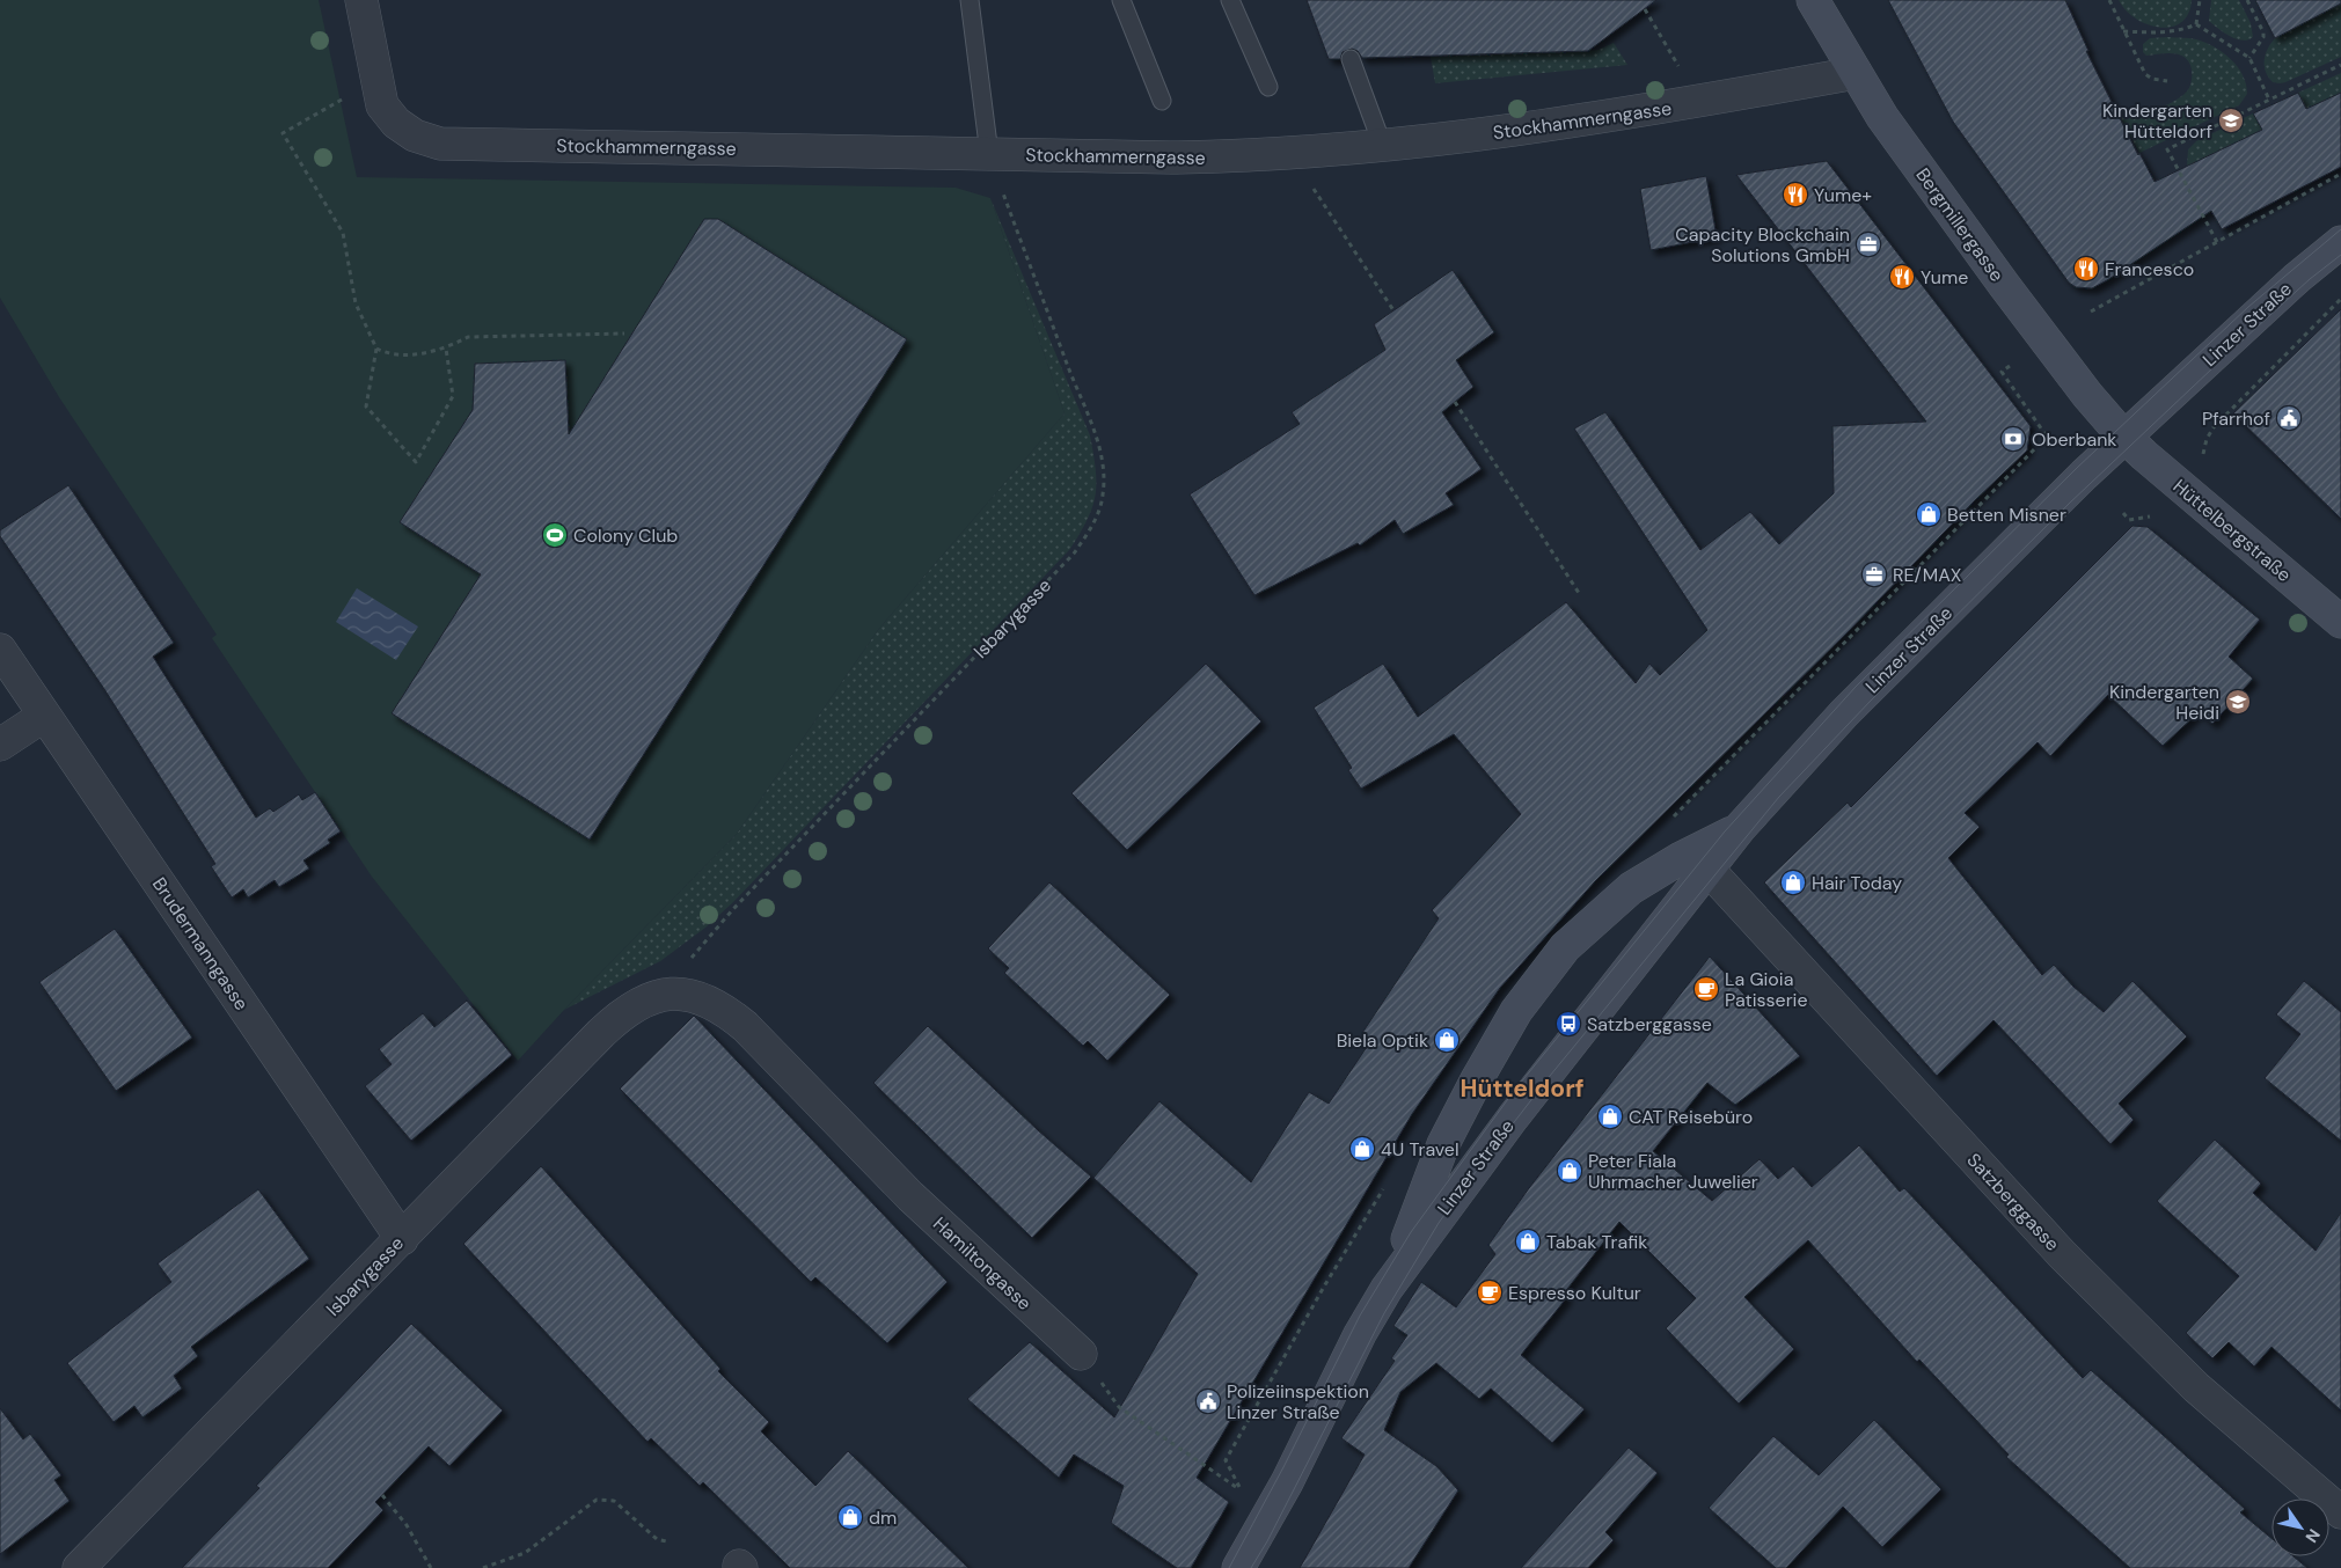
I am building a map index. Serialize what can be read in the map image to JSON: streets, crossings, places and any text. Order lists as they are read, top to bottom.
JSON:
{
  "streets": {
    "main road": ["Bergmillergasse", "Linzer Straße", "Hüttelbergstraße"],
    "street": [
      "Stockhammerngasse",
      "Isbarygasse",
      "Brudermanngasse",
      "Satzberggasse",
      "Hamiltongasse"
    ]
  },
  "crossings": [
    ["Stockhammerngasse", "Bergmillergasse"],
    ["Stockhammerngasse", "Isbarygasse"],
    ["Bergmillergasse", "Linzer Straße"],
    ["Bergmillergasse", "Hüttelbergstraße"],
    ["Linzer Straße", "Hüttelbergstraße"],
    ["Linzer Straße", "Satzberggasse"],
    ["Isbarygasse", "Brudermanngasse"],
    ["Isbarygasse", "Hamiltongasse"]
  ],
  "districts": ["Hütteldorf"],
  "places": {
    "school or university": ["Kindergarten Hütteldorf", "Kindergarten Heidi"],
    "restaurant": ["Yume+", "Francesco", "Yume"],
    "office": ["Capacity Blockchain Solutions GmbH", "RE/MAX"],
    "public building": ["Pfarrhof", "Polizeiinspektion Linzer Straße"],
    "bank": ["Oberbank"],
    "shop": [
      "Betten Misner",
      "Hair Today",
      "Biela Optik",
      "CAT Reisebüro",
      "4U Travel",
      "Peter Fiala Uhrmacher Juwelier",
      "Tabak Trafik",
      "dm"
    ],
    "sports": ["Colony Club"],
    "cafe": ["La Gioia Patisserie", "Espresso Kultur"],
    "bus stop": ["Satzberggasse"]
  },
  "north": "bottom right"
}
